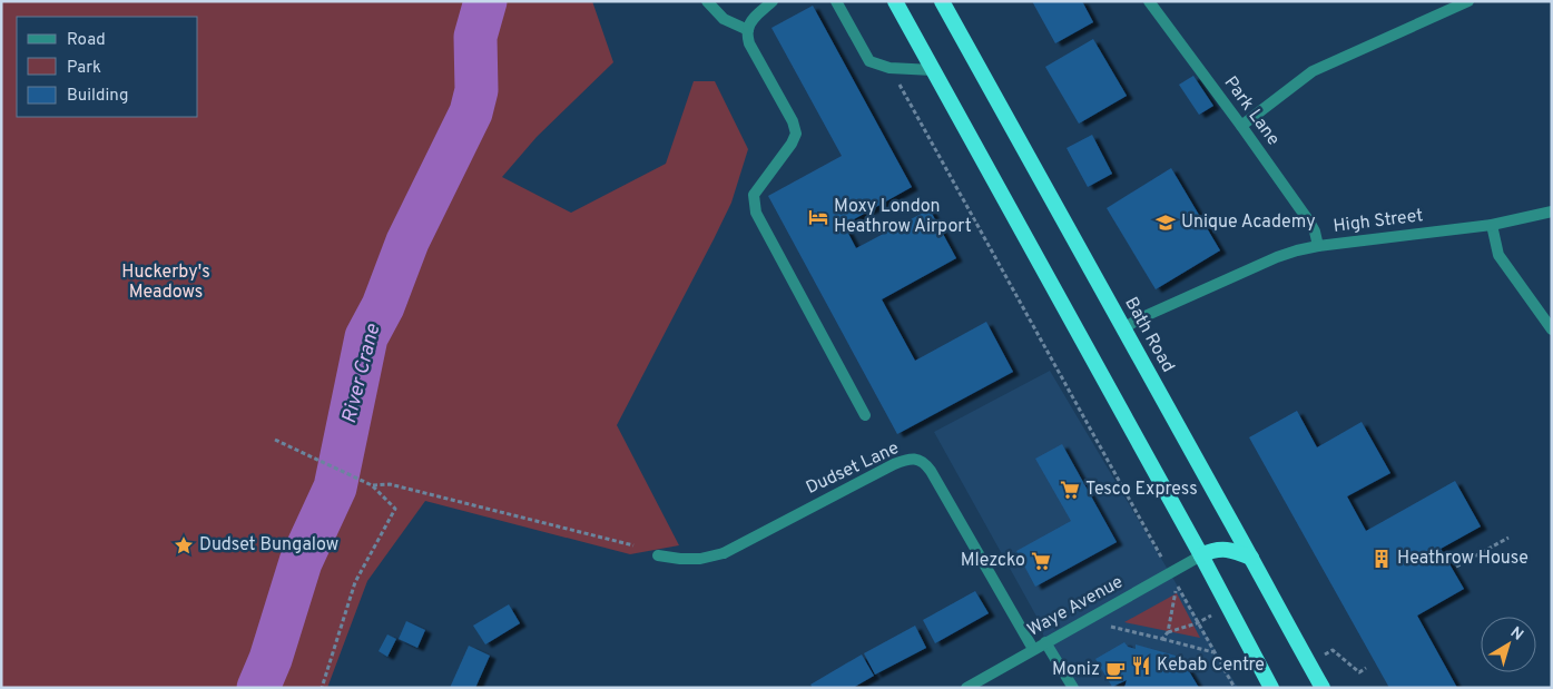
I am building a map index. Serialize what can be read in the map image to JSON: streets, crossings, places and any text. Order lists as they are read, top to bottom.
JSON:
{
  "streets": {
    "highway": ["Bath Road"],
    "street": [
      "Park Lane",
      "High Street",
      "Dudset Lane",
      "Waye Avenue"
    ]
  },
  "crossings": [
    ["Park Lane", "High Street"],
    ["High Street", "Bath Road"],
    ["Dudset Lane", "Waye Avenue"]
  ],
  "water": ["River Crane"],
  "parks": ["Huckerby's Meadows"],
  "places": {
    "hotel": ["Moxy London Heathrow Airport"],
    "school or university": ["Unique Academy"],
    "supermarket": ["Tesco Express", "Mlezcko"],
    "place": ["Dudset Bungalow"],
    "building": ["Heathrow House"],
    "restaurant": ["Kebab Centre"],
    "cafe": ["Moniz"]
  },
  "legend": ["Road", "Park", "Building"],
  "north": "top right"
}
